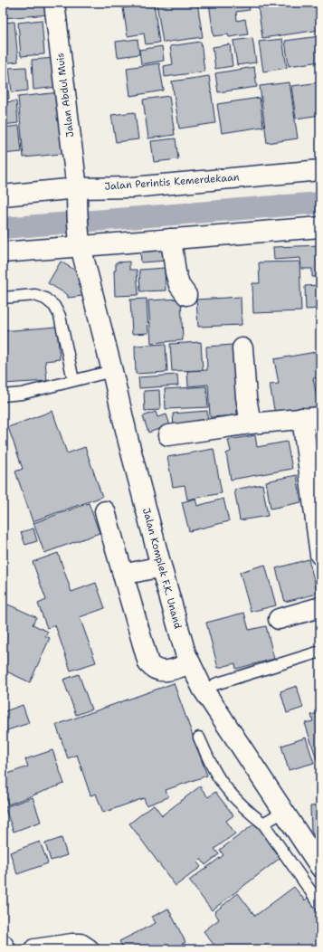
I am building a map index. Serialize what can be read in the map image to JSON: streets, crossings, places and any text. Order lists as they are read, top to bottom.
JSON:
{
  "streets": {
    "street": ["Jalan Abdul Muis", "Jalan Perintis Kemerdekaan", "Jalan Komplek F.K. Unand"]
  },
  "crossings": [
    ["Jalan Abdul Muis", "Jalan Perintis Kemerdekaan"],
    ["Jalan Abdul Muis", "Jalan Komplek F.K. Unand"]
  ]
}
